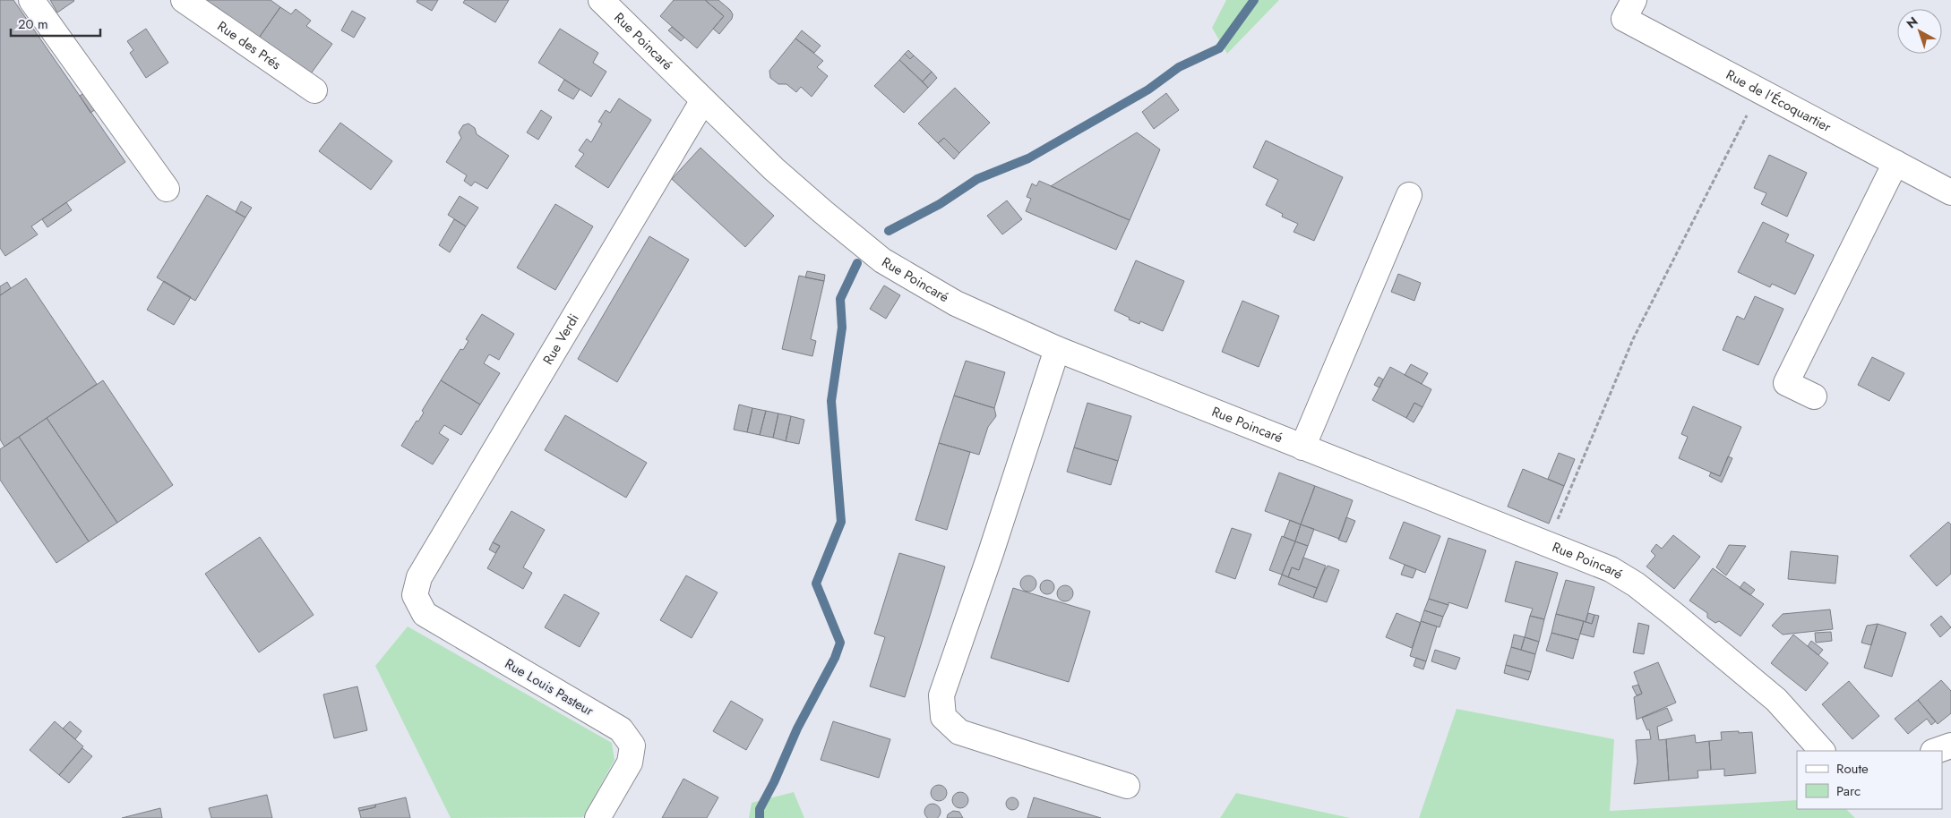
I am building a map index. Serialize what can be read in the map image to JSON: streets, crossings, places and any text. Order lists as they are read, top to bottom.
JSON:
{
  "streets": {
    "street": [
      "Rue Poincaré",
      "Rue des Prés",
      "Rue de l'Écoquartier",
      "Rue Verdi",
      "Rue Louis Pasteur"
    ]
  },
  "crossings": [
    ["Rue Poincaré", "Rue Verdi"],
    ["Rue Verdi", "Rue Louis Pasteur"]
  ],
  "legend": ["Route", "Parc"],
  "scale_bar": "20 m",
  "north": "top left"
}
